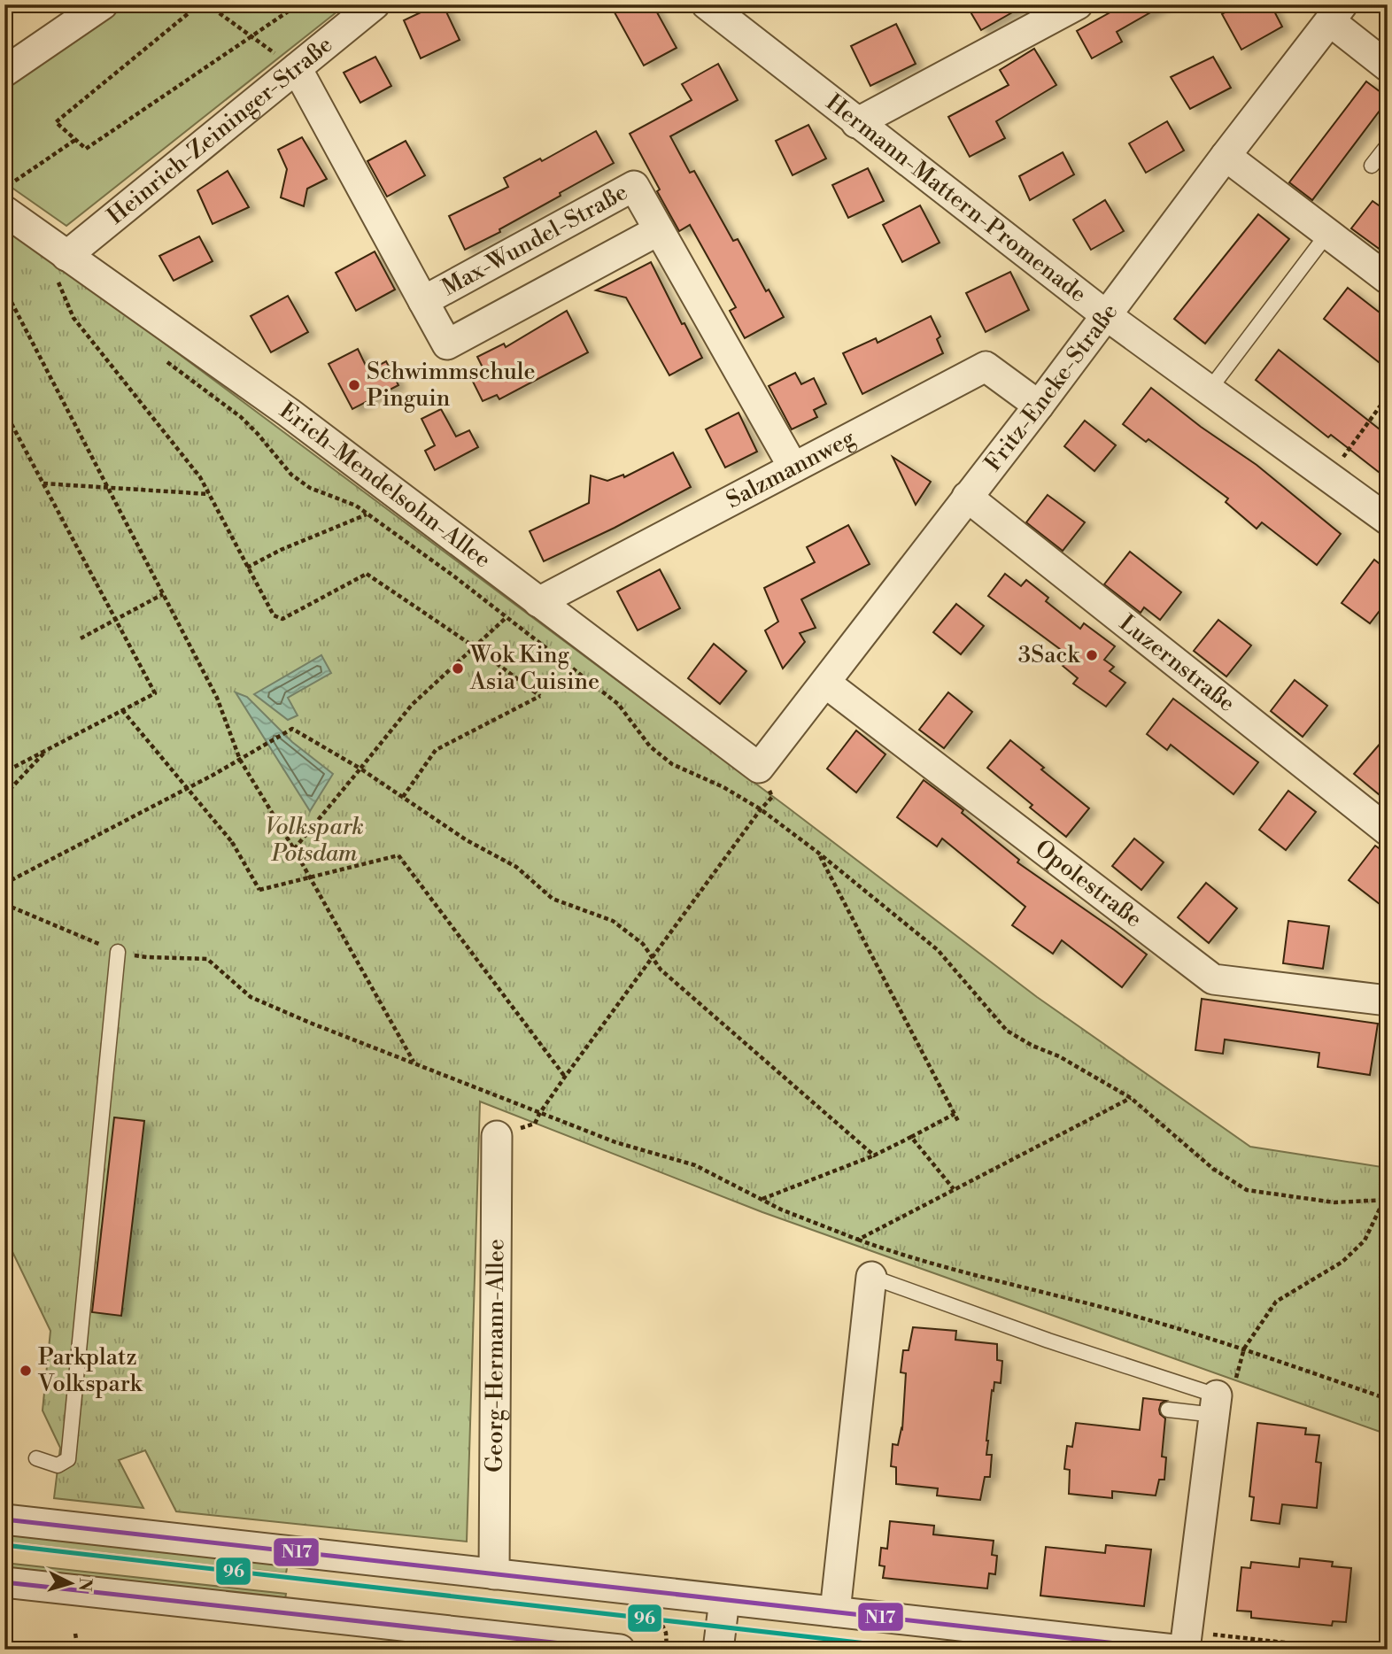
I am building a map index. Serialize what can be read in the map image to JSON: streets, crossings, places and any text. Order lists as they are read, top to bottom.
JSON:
{
  "streets": {
    "street": [
      "Heinrich-Zeininger-Straße",
      "Hermann-Mattern-Promenade",
      "Max-Wundel-Straße",
      "Fritz-Encke-Straße",
      "Salzmannweg",
      "Erich-Mendelsohn-Allee",
      "Luzernstraße",
      "Opolestraße",
      "Georg-Hermann-Allee"
    ]
  },
  "crossings": [
    ["Heinrich-Zeininger-Straße", "Max-Wundel-Straße"],
    ["Heinrich-Zeininger-Straße", "Erich-Mendelsohn-Allee"],
    ["Hermann-Mattern-Promenade", "Fritz-Encke-Straße"],
    ["Max-Wundel-Straße", "Salzmannweg"],
    ["Fritz-Encke-Straße", "Salzmannweg"],
    ["Fritz-Encke-Straße", "Erich-Mendelsohn-Allee"],
    ["Fritz-Encke-Straße", "Luzernstraße"],
    ["Fritz-Encke-Straße", "Opolestraße"],
    ["Salzmannweg", "Erich-Mendelsohn-Allee"]
  ],
  "parks": ["Volkspark Potsdam"],
  "places": [
    "Schwimmschule Pinguin",
    "3Sack",
    "Wok King Asia Cuisine",
    "Parkplatz Volkspark"
  ],
  "lines": ["transit line N17", "transit line 96"],
  "north": "right"
}
